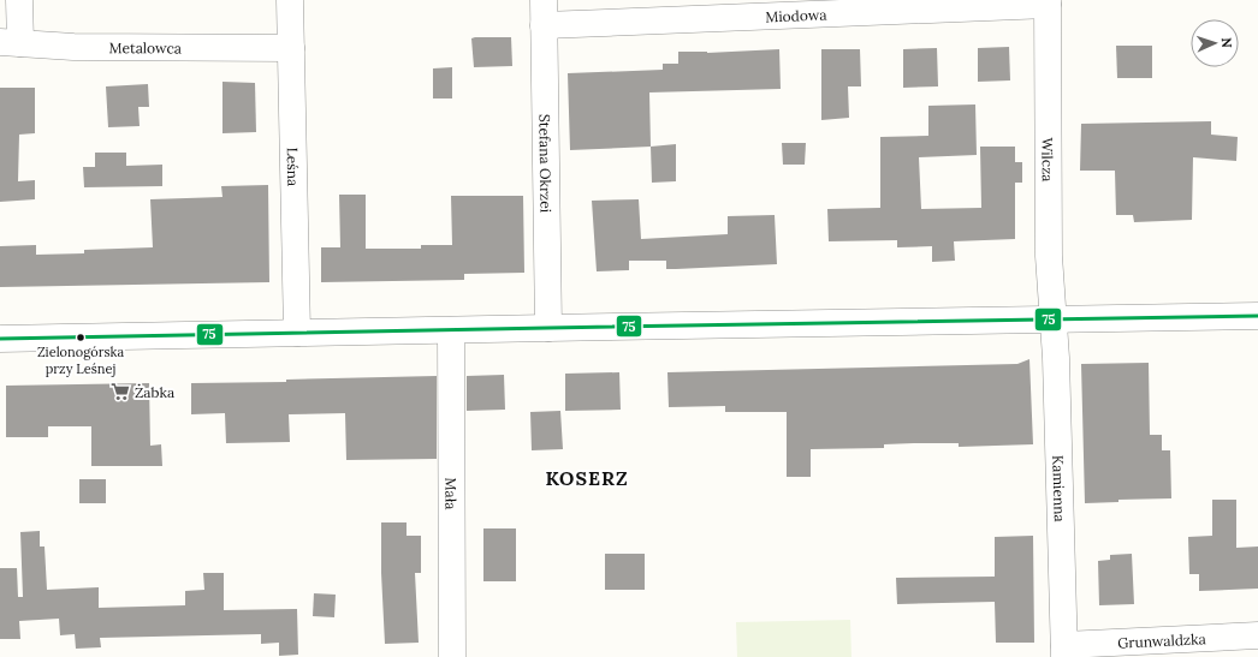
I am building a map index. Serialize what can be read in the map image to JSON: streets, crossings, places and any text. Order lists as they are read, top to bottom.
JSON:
{
  "streets": {
    "street": [
      "Miodowa",
      "Metalowca",
      "Wilcza",
      "Stefana Okrzei",
      "Leśna",
      "Kamienna",
      "Mała",
      "Grunwaldzka"
    ]
  },
  "crossings": [
    ["Miodowa", "Wilcza"],
    ["Miodowa", "Stefana Okrzei"],
    ["Metalowca", "Leśna"],
    ["Wilcza", "Kamienna"],
    ["Kamienna", "Grunwaldzka"]
  ],
  "districts": ["KOSERZ"],
  "places": {
    "other": ["Zielonogórska przy Leśnej"],
    "supermarket": ["Żabka"]
  },
  "lines": ["transit line 75"],
  "north": "right"
}
